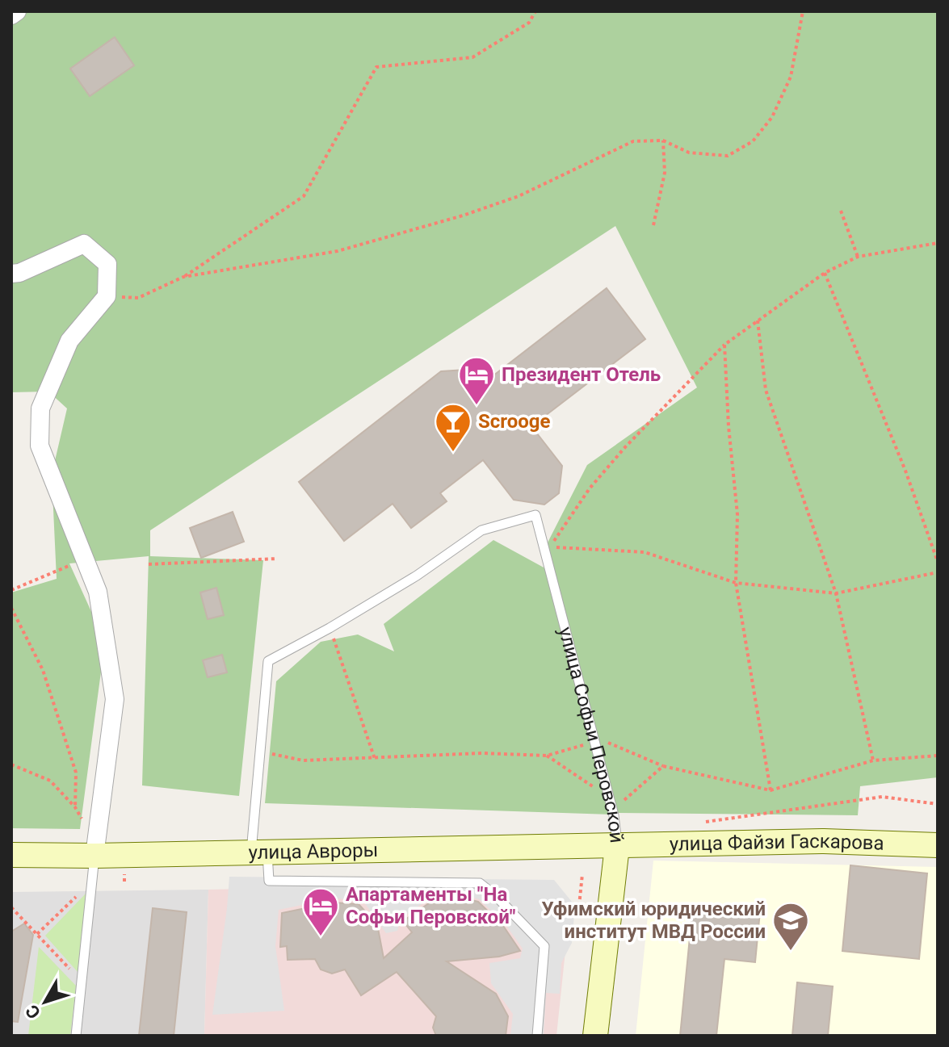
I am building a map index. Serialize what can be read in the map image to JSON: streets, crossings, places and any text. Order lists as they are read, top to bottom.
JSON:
{
  "streets": {
    "street": ["улица Софьи Перовской", "улица Файзи Гаскарова", "улица Авроры"]
  },
  "crossings": [
    ["улица Софьи Перовской", "улица Файзи Гаскарова"],
    ["улица Софьи Перовской", "улица Авроры"],
    ["улица Файзи Гаскарова", "улица Авроры"]
  ],
  "places": {
    "hotel": ["Президент Отель", "Апартаменты \"На Софьи Перовской\""],
    "bar": ["Scrooge"],
    "school or university": ["Уфимский юридический институт МВД России"]
  },
  "north": "bottom left"
}
